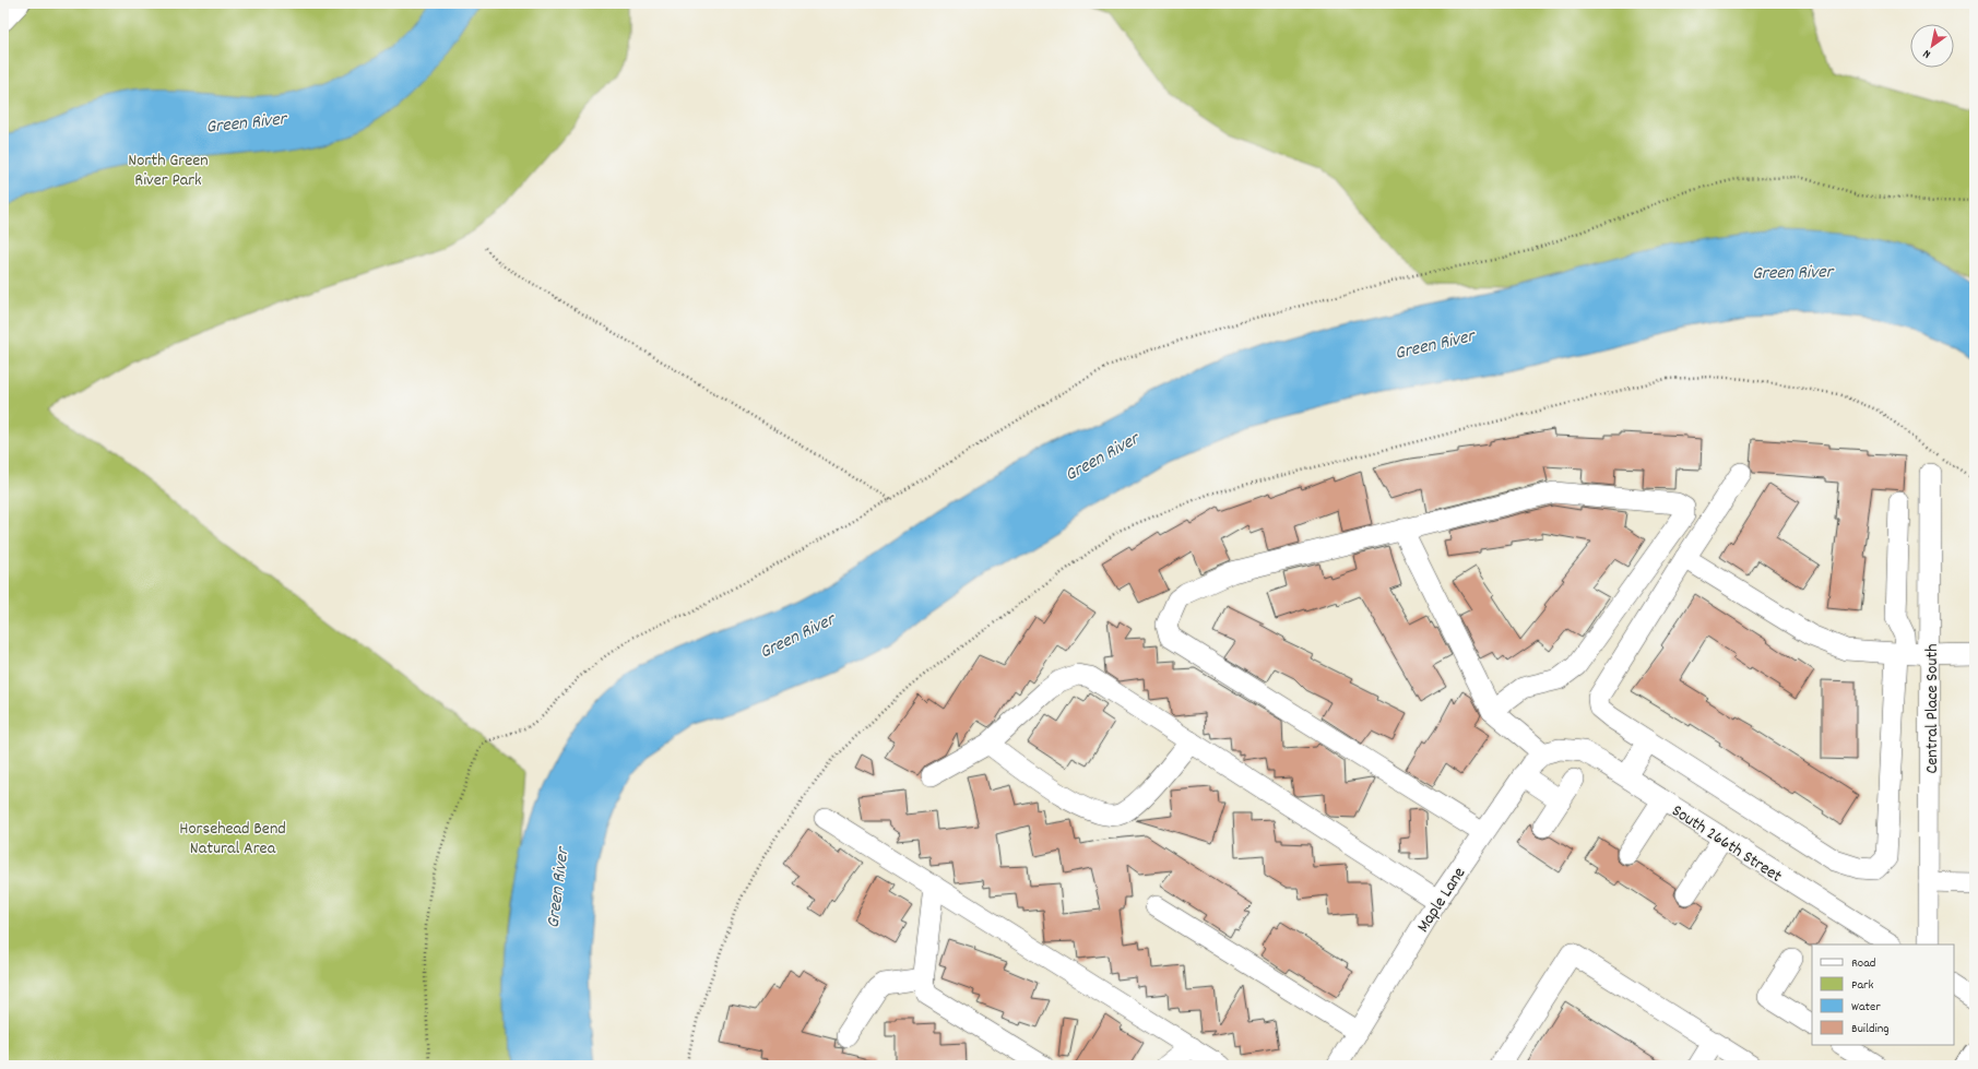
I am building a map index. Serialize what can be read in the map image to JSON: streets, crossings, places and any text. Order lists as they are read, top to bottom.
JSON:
{
  "streets": {
    "street": ["Central Place South", "South 266th Street", "Maple Lane"]
  },
  "crossings": [
    ["South 266th Street", "Maple Lane"]
  ],
  "water": ["Green River"],
  "parks": ["North Green River Park", "Horsehead Bend Natural Area"],
  "legend": [
    "Road",
    "Park",
    "Water",
    "Building"
  ],
  "north": "bottom left"
}
